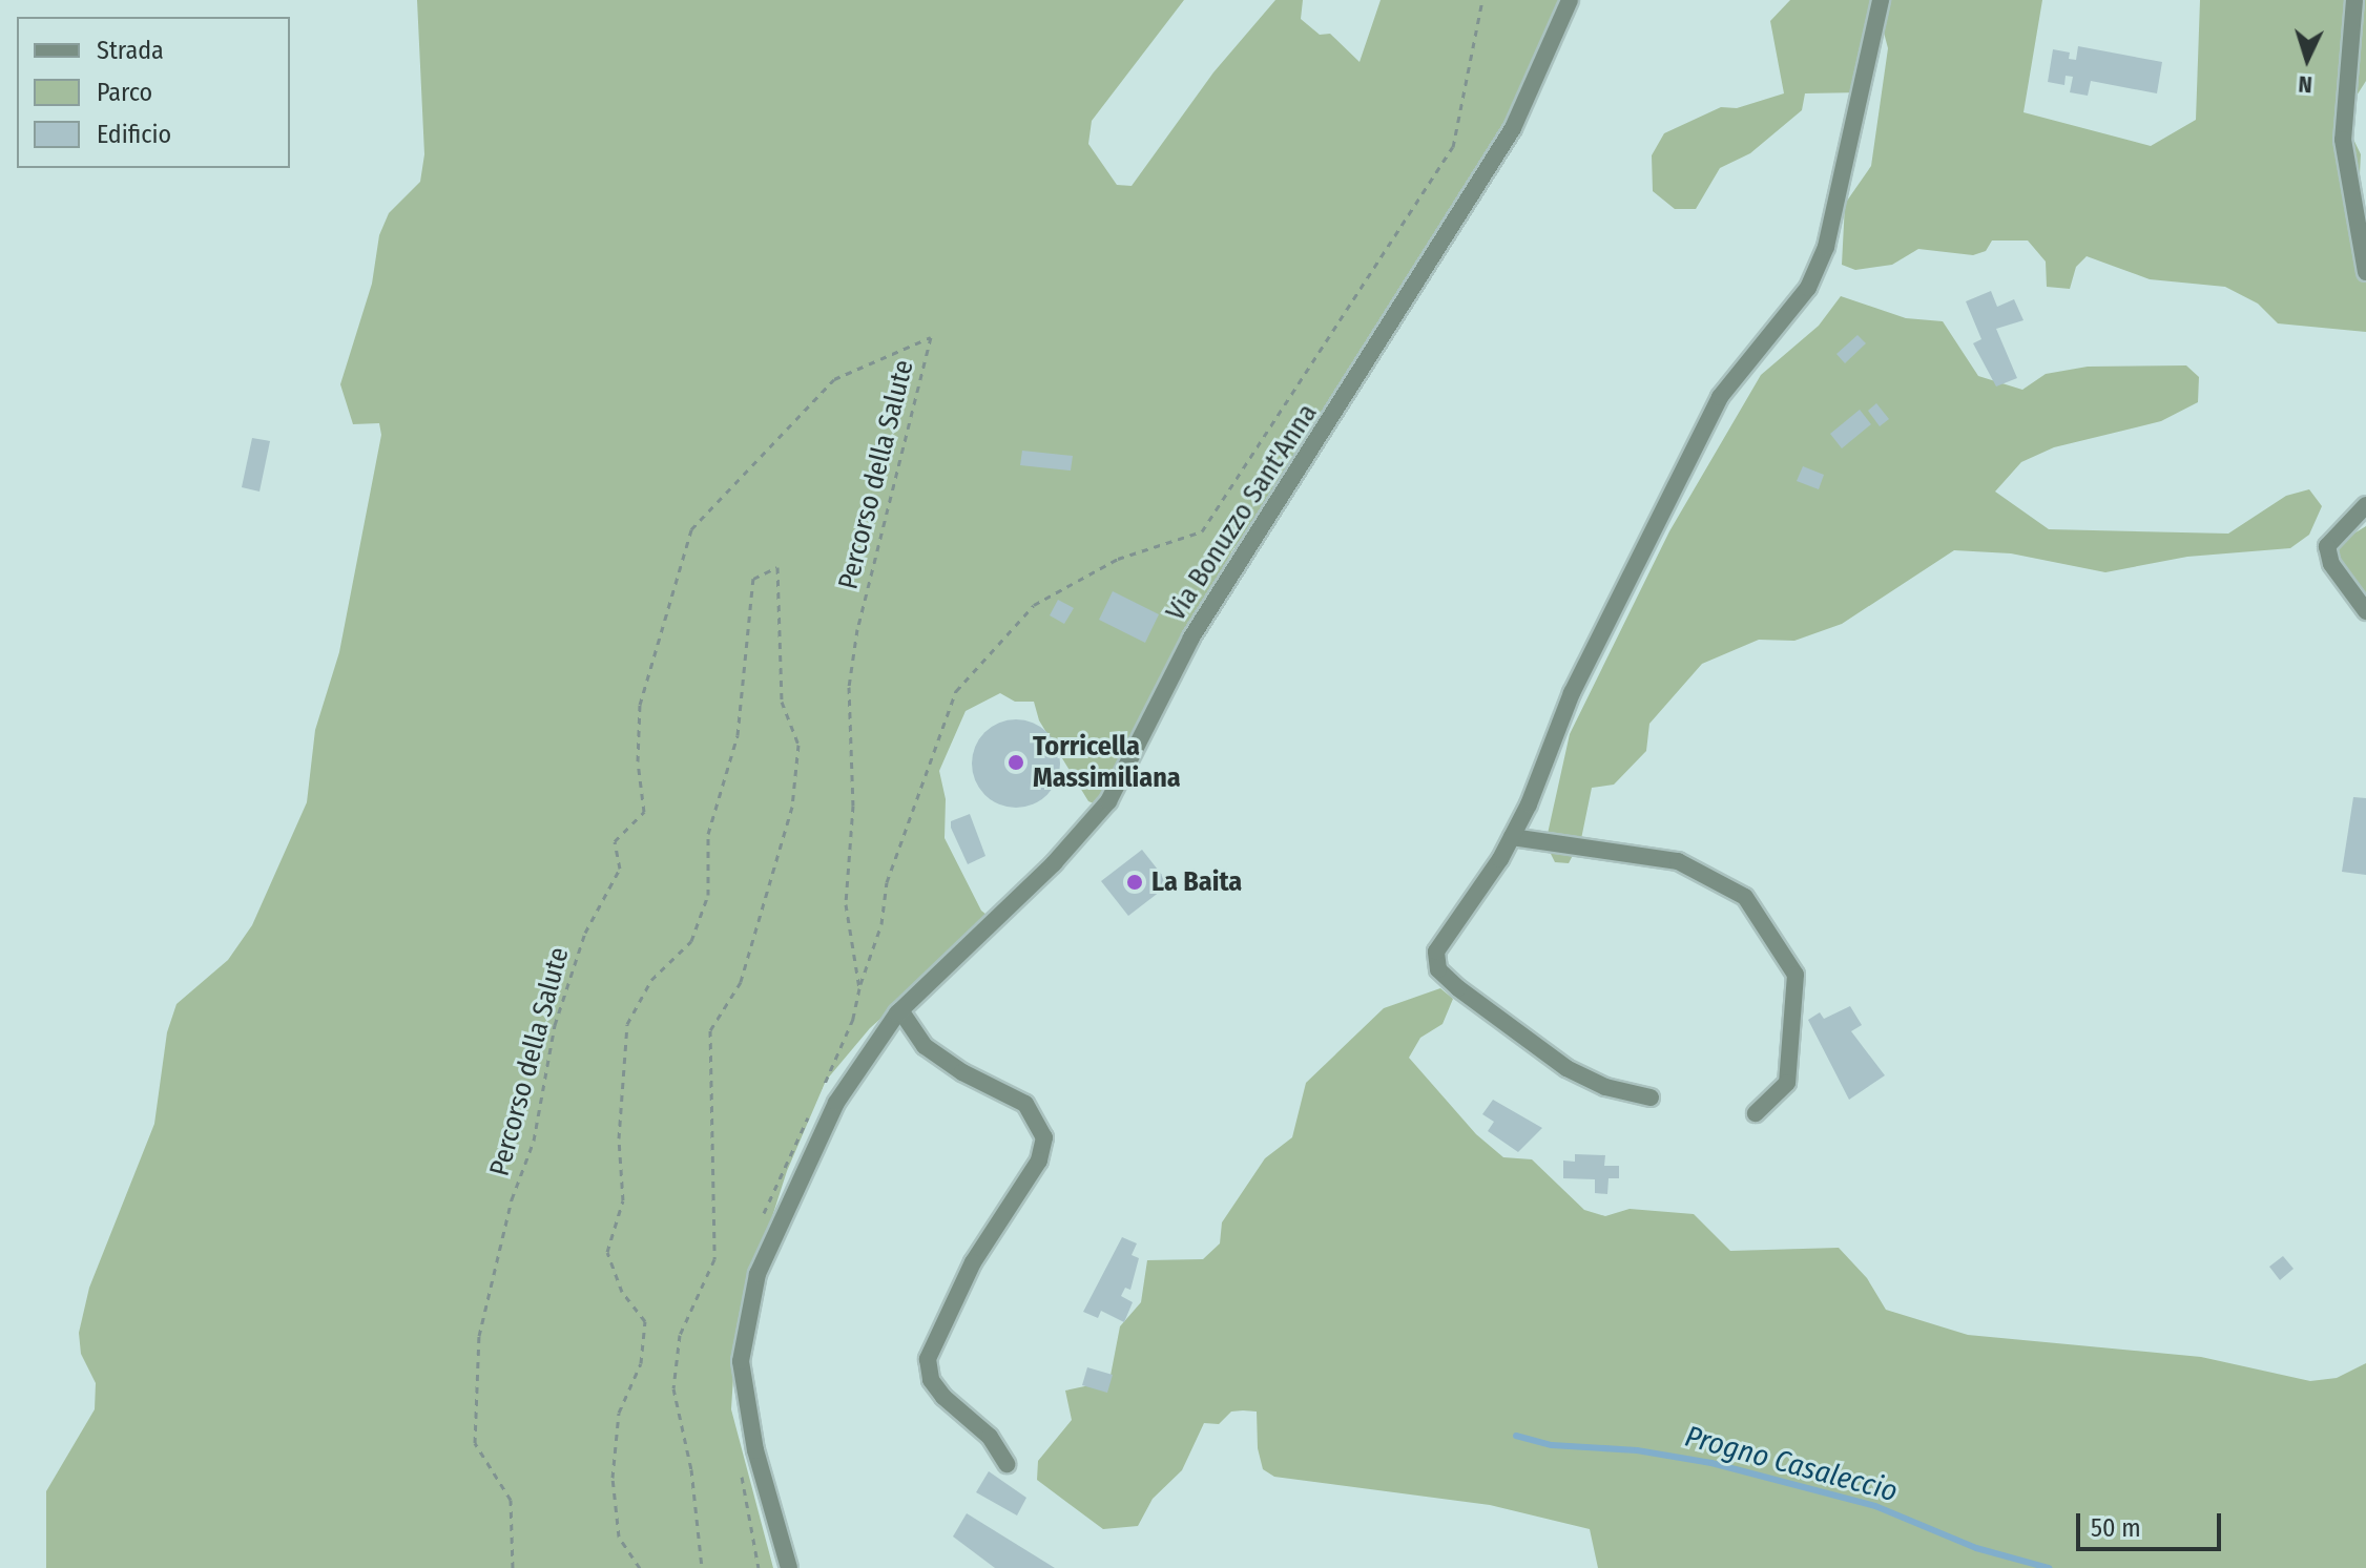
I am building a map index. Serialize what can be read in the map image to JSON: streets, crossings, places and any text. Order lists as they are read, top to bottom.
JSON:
{
  "streets": {
    "street": ["Via Bonuzzo Sant'Anna"],
    "path": ["Percorso della Salute"]
  },
  "water": ["Progno Casaleccio"],
  "places": ["Torricella Massimiliana", "La Baita"],
  "legend": ["Strada", "Parco", "Edificio"],
  "scale_bar": "50 m",
  "north": "bottom"
}
